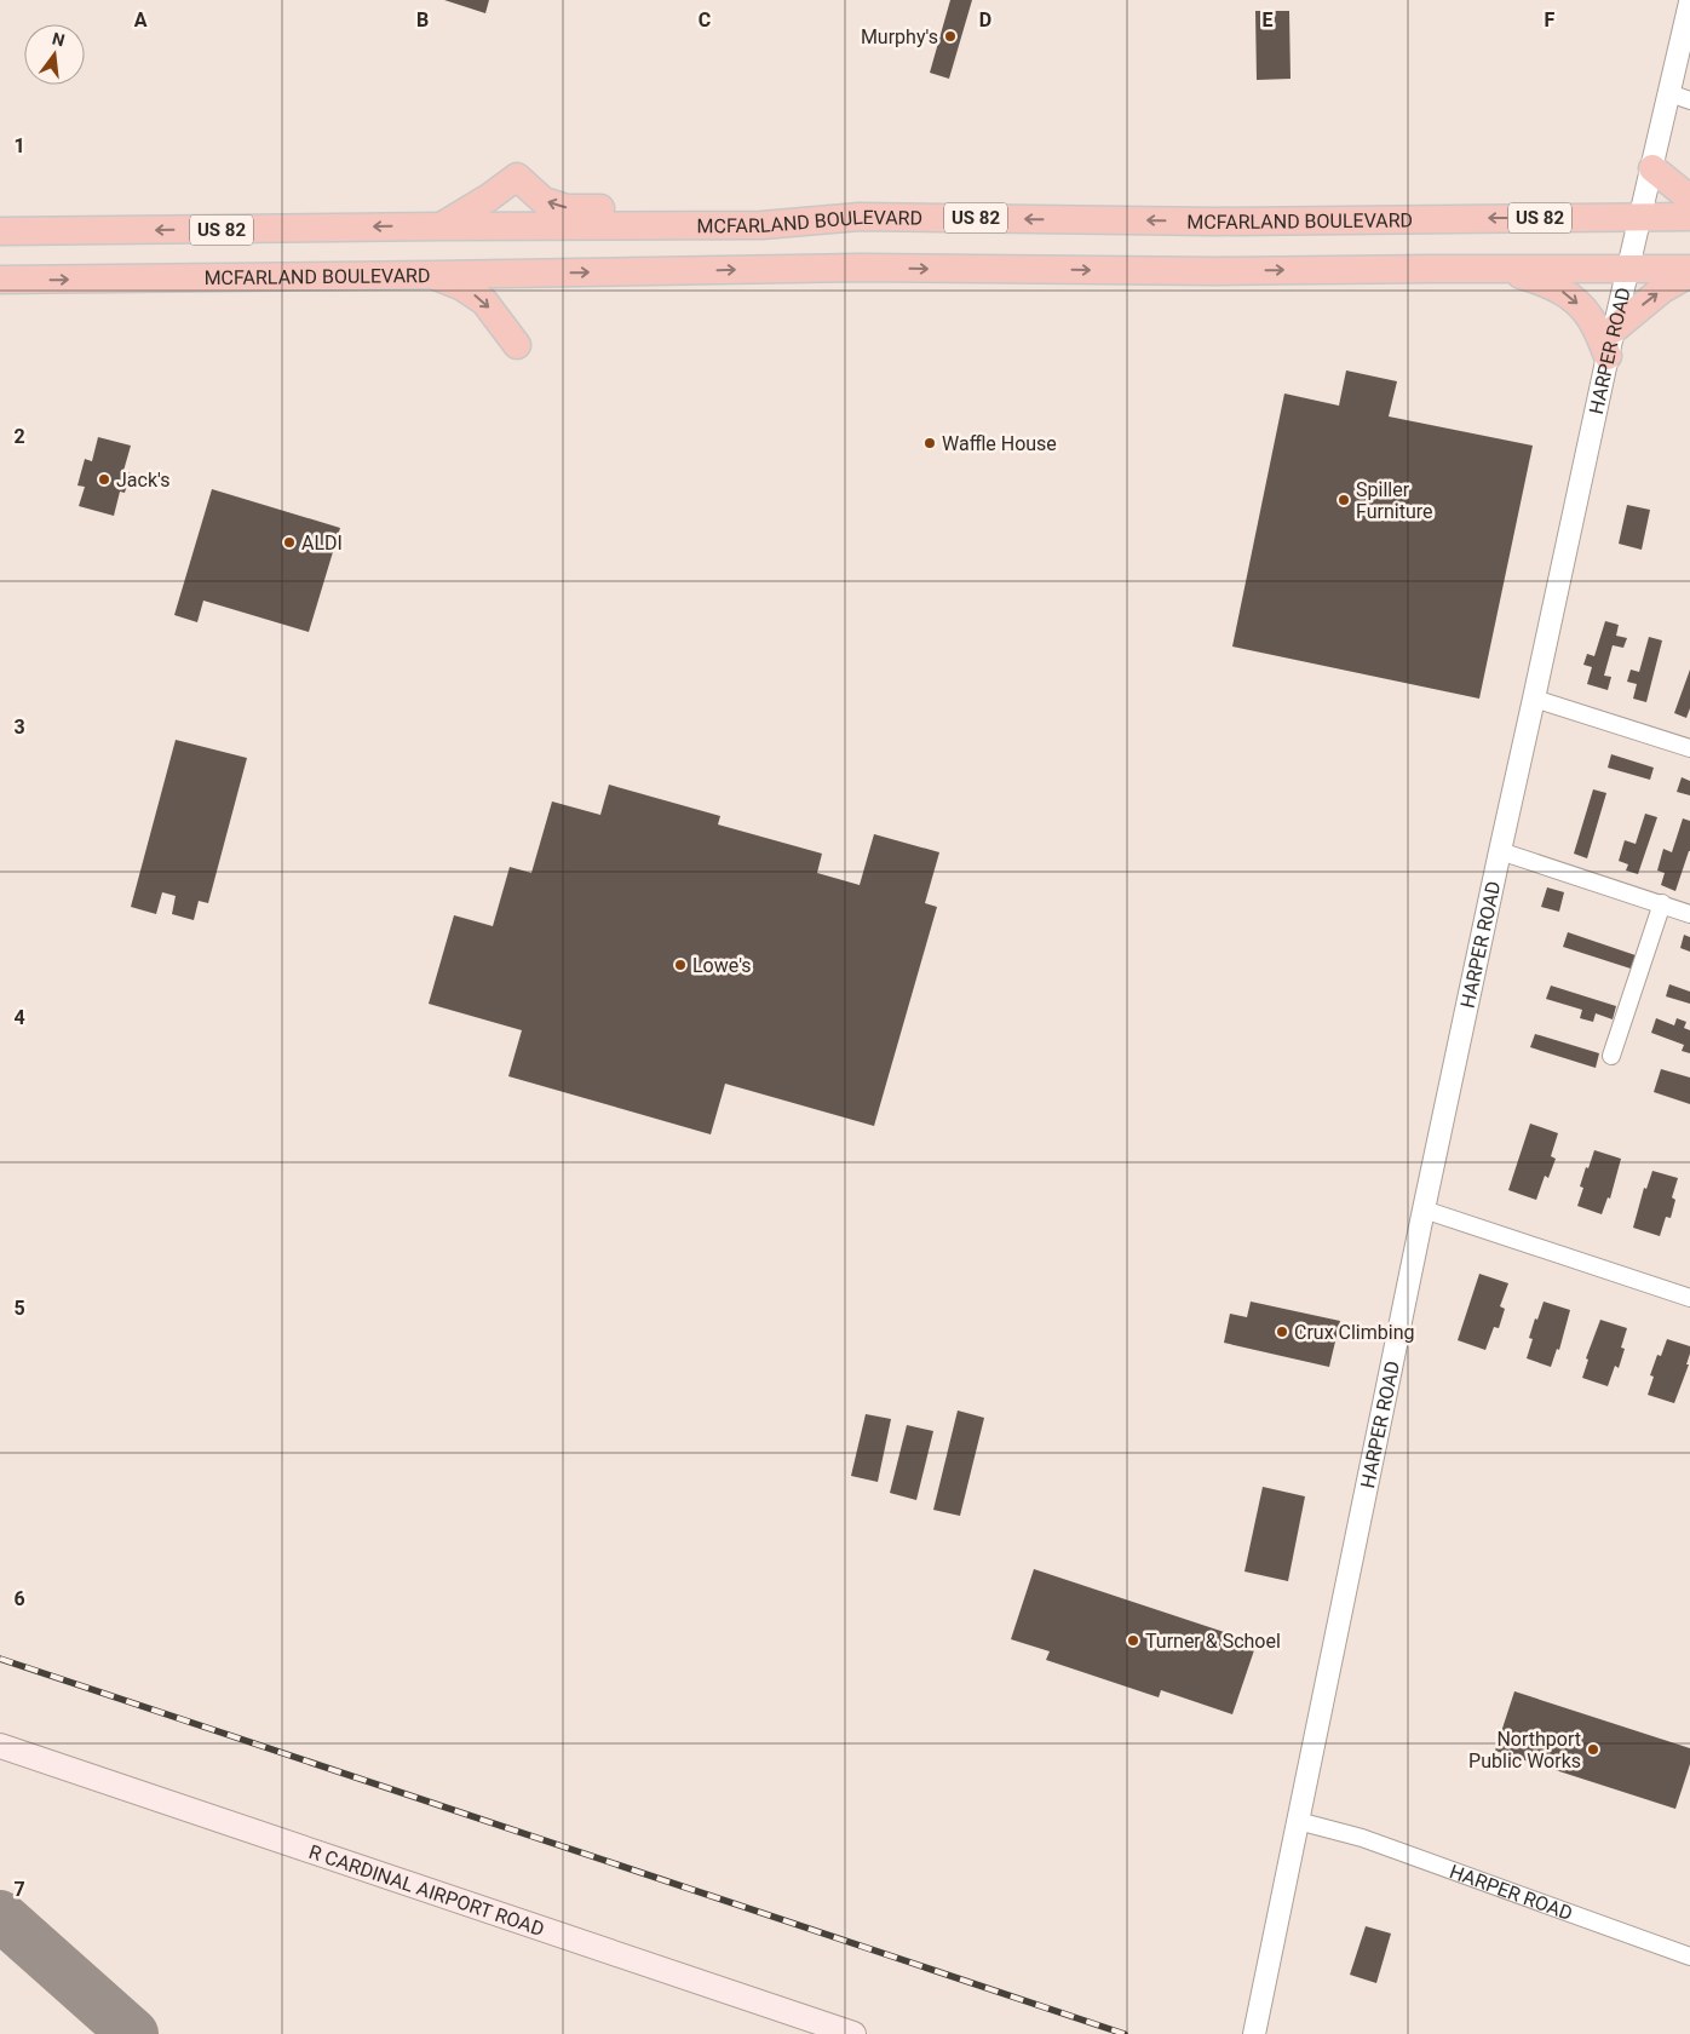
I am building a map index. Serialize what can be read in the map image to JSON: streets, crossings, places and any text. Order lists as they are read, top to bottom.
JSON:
{
  "streets": {
    "highway": ["US 82", "MCFARLAND BOULEVARD"],
    "main road": ["R CARDINAL AIRPORT ROAD"],
    "street": ["HARPER ROAD"]
  },
  "crossings": [
    ["MCFARLAND BOULEVARD", "HARPER ROAD"]
  ],
  "places": [
    "Murphy's",
    "Waffle House",
    "Jack's",
    "Spiller Furniture",
    "ALDI",
    "Lowe's",
    "Crux Climbing",
    "Turner & Schoel",
    "Northport Public Works"
  ],
  "north": "top",
  "grid": {
    "columns": [
      "A",
      "B",
      "C",
      "D",
      "E",
      "F"
    ],
    "rows": [
      "1",
      "2",
      "3",
      "4",
      "5",
      "6",
      "7"
    ]
  }
}
